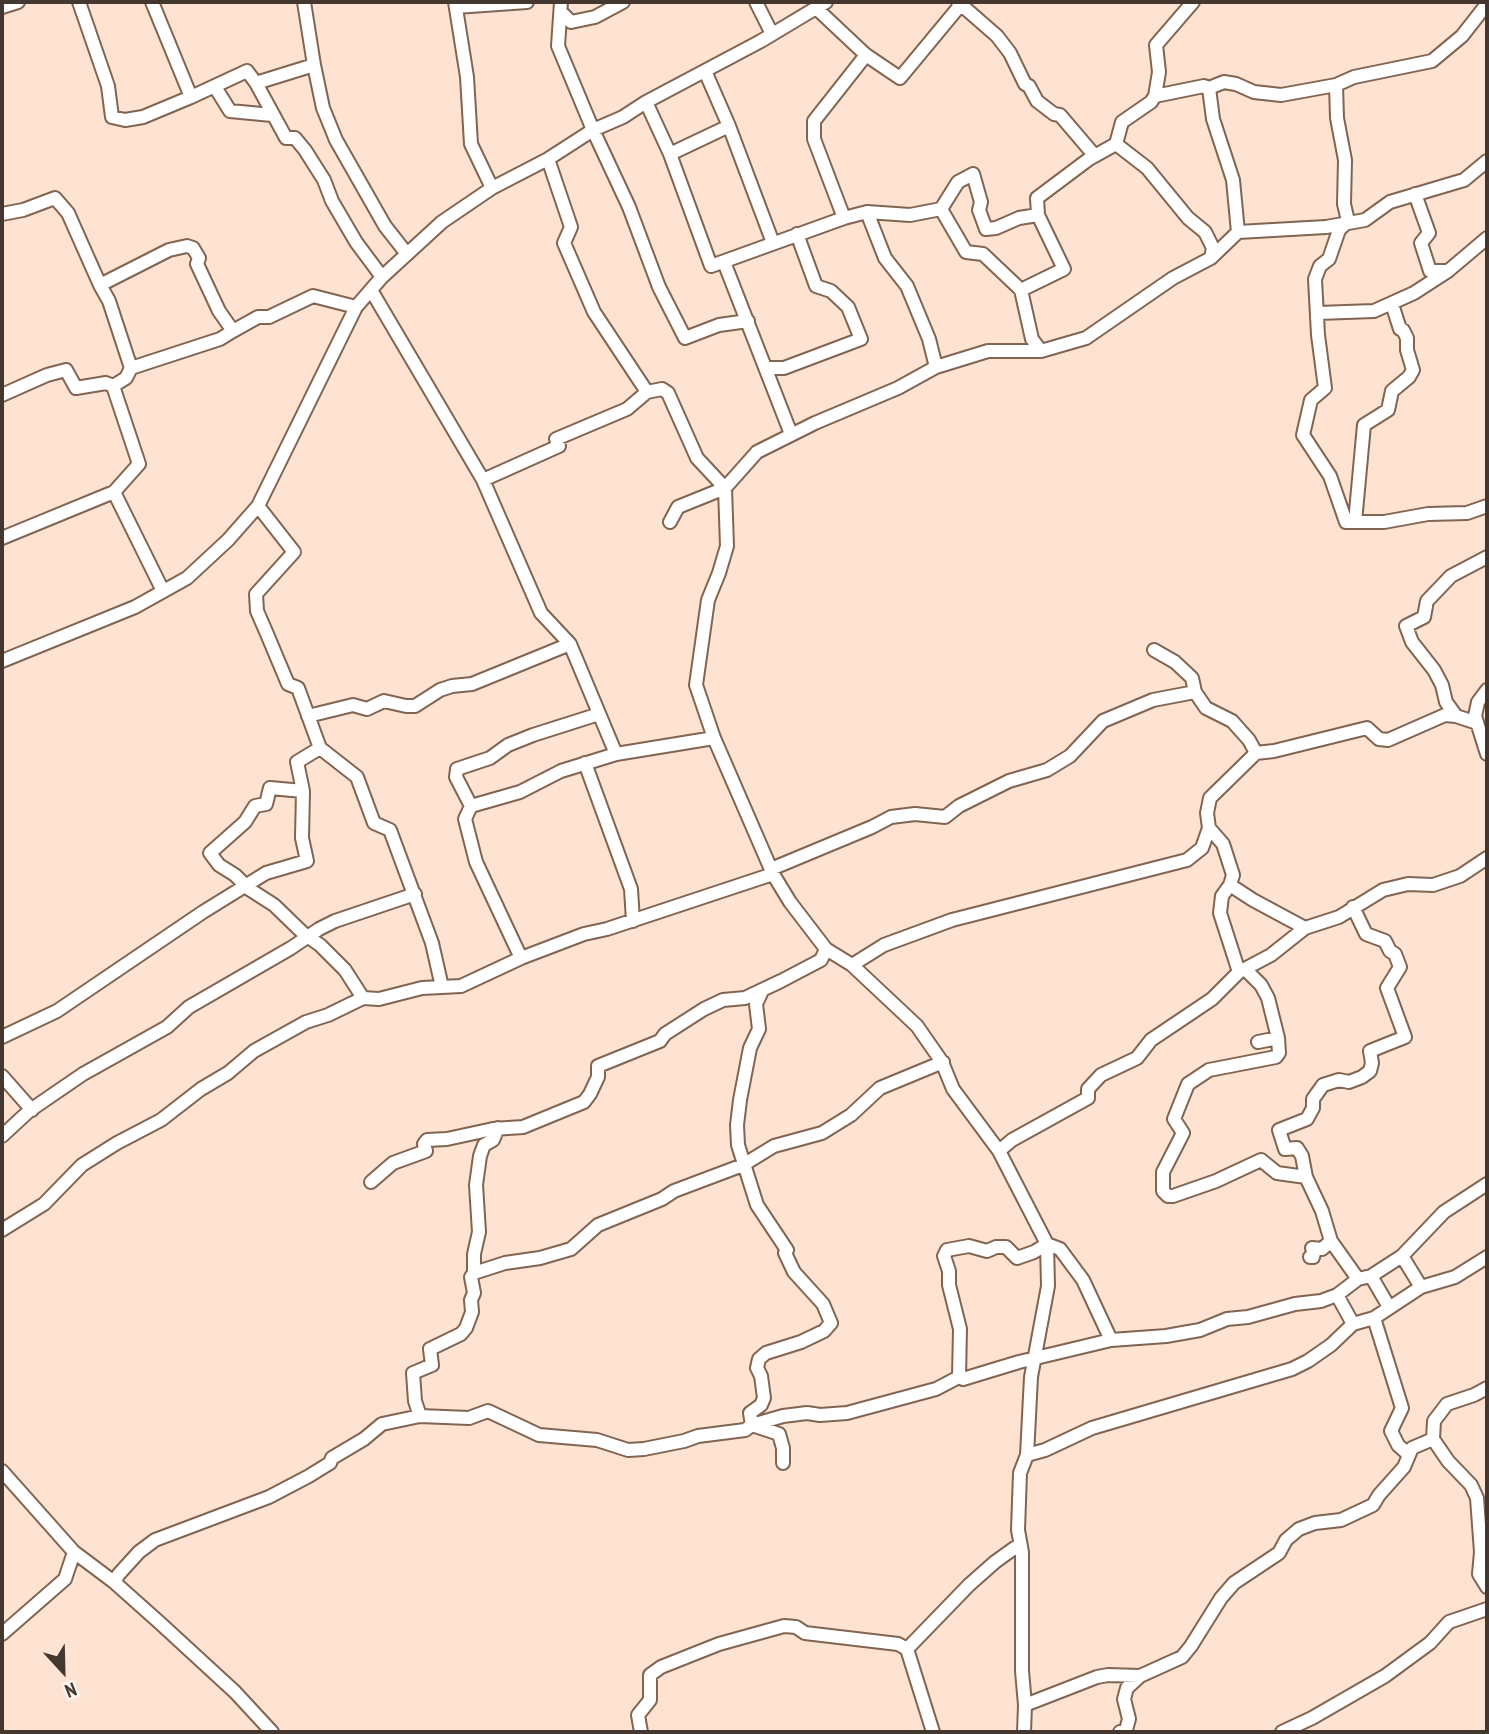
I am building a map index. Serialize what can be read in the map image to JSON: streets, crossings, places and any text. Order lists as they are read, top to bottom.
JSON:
{
  "north": "bottom"
}
